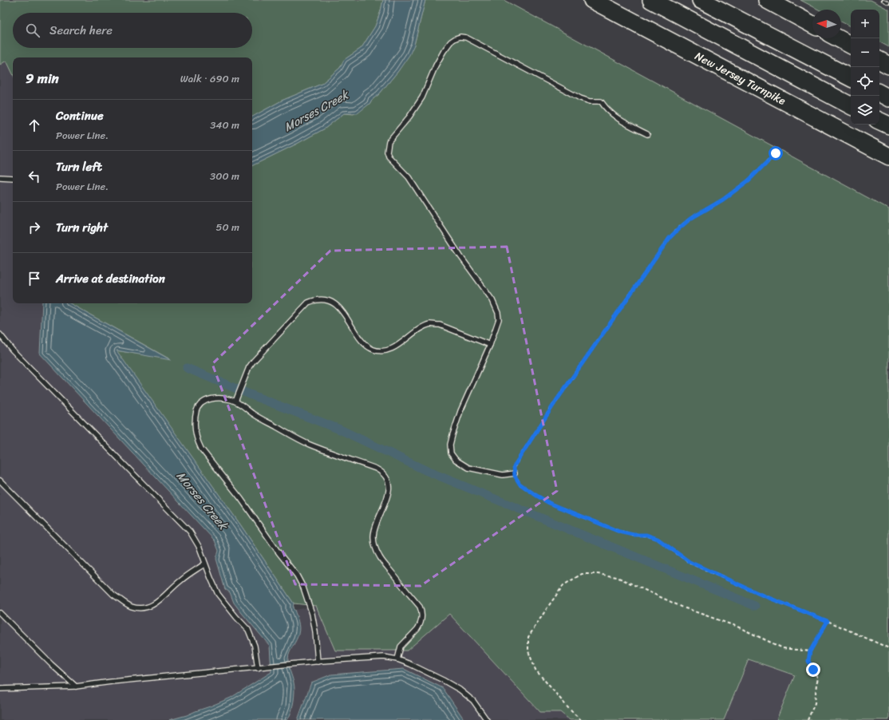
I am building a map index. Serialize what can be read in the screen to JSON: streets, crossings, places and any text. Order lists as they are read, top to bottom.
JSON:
{
  "streets": {
    "highway": ["New Jersey Turnpike"]
  },
  "water": ["Morses Creek"],
  "north": "left",
  "page": {
    "map_buttons": ["+", "−"],
    "search": "Search here",
    "heading": ["9 min", "Walk · 690 m"],
    "list": [
      ["Continue", "Power Line.", "340 m"],
      ["Turn left", "Power Line.", "300 m"],
      ["Turn right", "50 m"],
      "Arrive at destination"
    ]
  }
}
